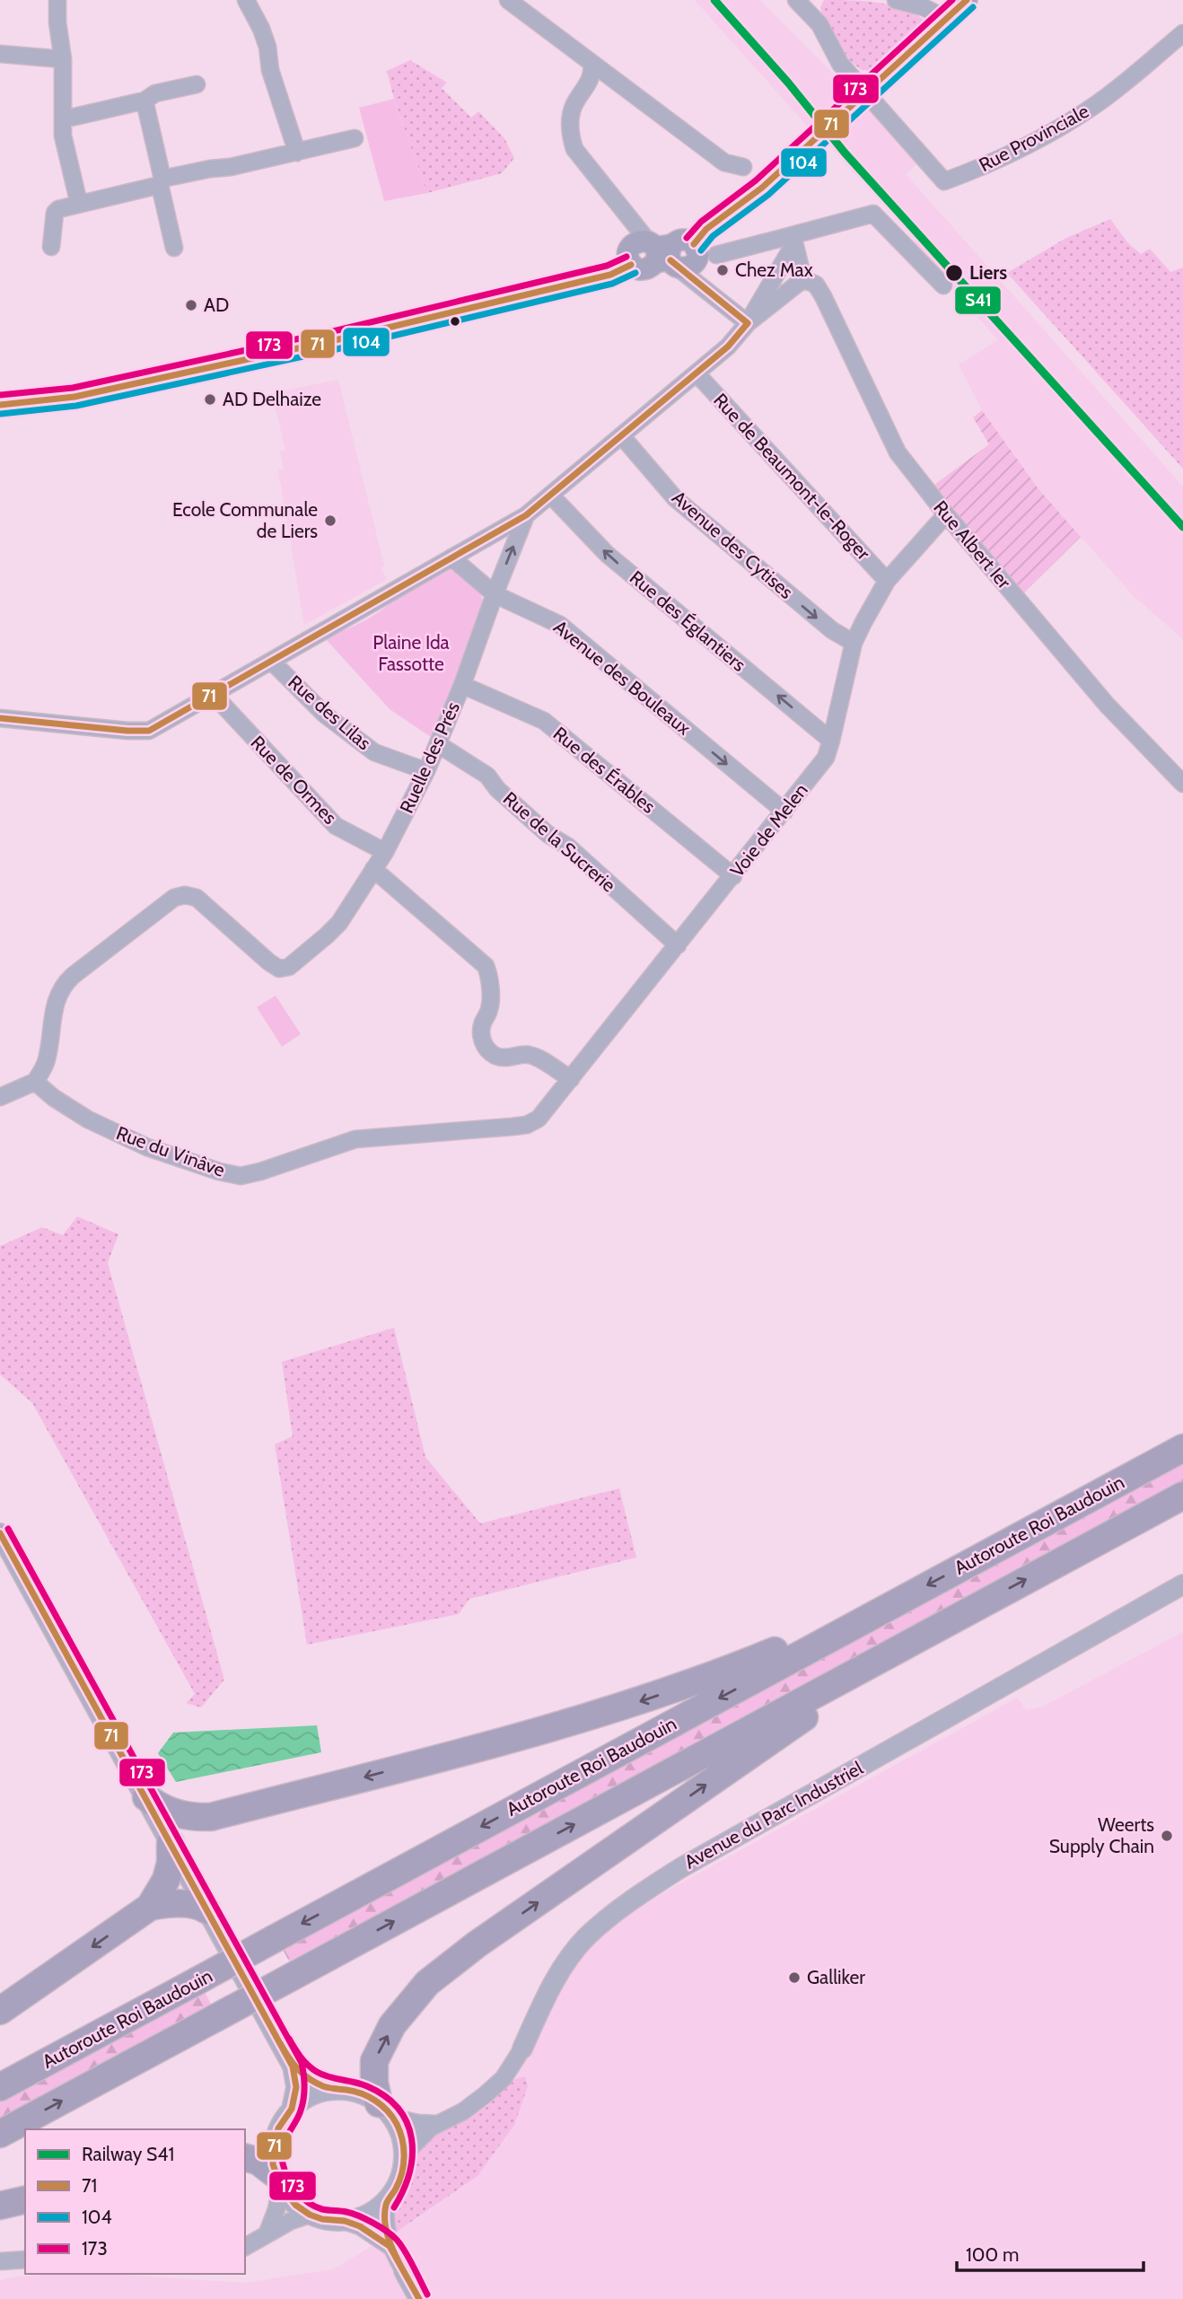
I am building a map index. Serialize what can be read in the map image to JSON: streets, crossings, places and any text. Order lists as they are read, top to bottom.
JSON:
{
  "streets": {
    "highway": ["Autoroute Roi Baudouin"],
    "street": [
      "Rue Provinciale",
      "Rue de Beaumont-le-Roger",
      "Avenue des Cytises",
      "Rue Albert Ier",
      "Rue des Églantiers",
      "Avenue des Bouleaux",
      "Rue des Lilas",
      "Ruelle des Prés",
      "Rue des Érables",
      "Rue de Ormes",
      "Voie de Melen",
      "Rue de la Sucrerie",
      "Rue du Vinâve",
      "Avenue du Parc Industriel"
    ]
  },
  "crossings": [
    ["Rue de Beaumont-le-Roger", "Voie de Melen"],
    ["Avenue des Cytises", "Voie de Melen"],
    ["Rue Albert Ier", "Voie de Melen"],
    ["Rue des Églantiers", "Voie de Melen"],
    ["Avenue des Bouleaux", "Ruelle des Prés"],
    ["Avenue des Bouleaux", "Voie de Melen"],
    ["Rue des Lilas", "Ruelle des Prés"],
    ["Ruelle des Prés", "Rue des Érables"],
    ["Ruelle des Prés", "Rue de Ormes"],
    ["Ruelle des Prés", "Rue de la Sucrerie"],
    ["Ruelle des Prés", "Rue du Vinâve"],
    ["Rue des Érables", "Voie de Melen"],
    ["Voie de Melen", "Rue de la Sucrerie"],
    ["Voie de Melen", "Rue du Vinâve"]
  ],
  "one_way": ["Avenue des Cytises", "Rue des Églantiers", "Avenue des Bouleaux"],
  "parks": ["Plaine Ida Fassotte"],
  "places": [
    "Chez Max",
    "Liers",
    "AD",
    "AD Delhaize",
    "Ecole Communale de Liers",
    "Weerts Supply Chain",
    "Galliker"
  ],
  "lines": [
    "rail line S41",
    "transit line 71",
    "transit line 173",
    "transit line 104"
  ],
  "legend": [
    "Railway S41",
    "71",
    "104",
    "173"
  ],
  "scale_bar": "100 m"
}
